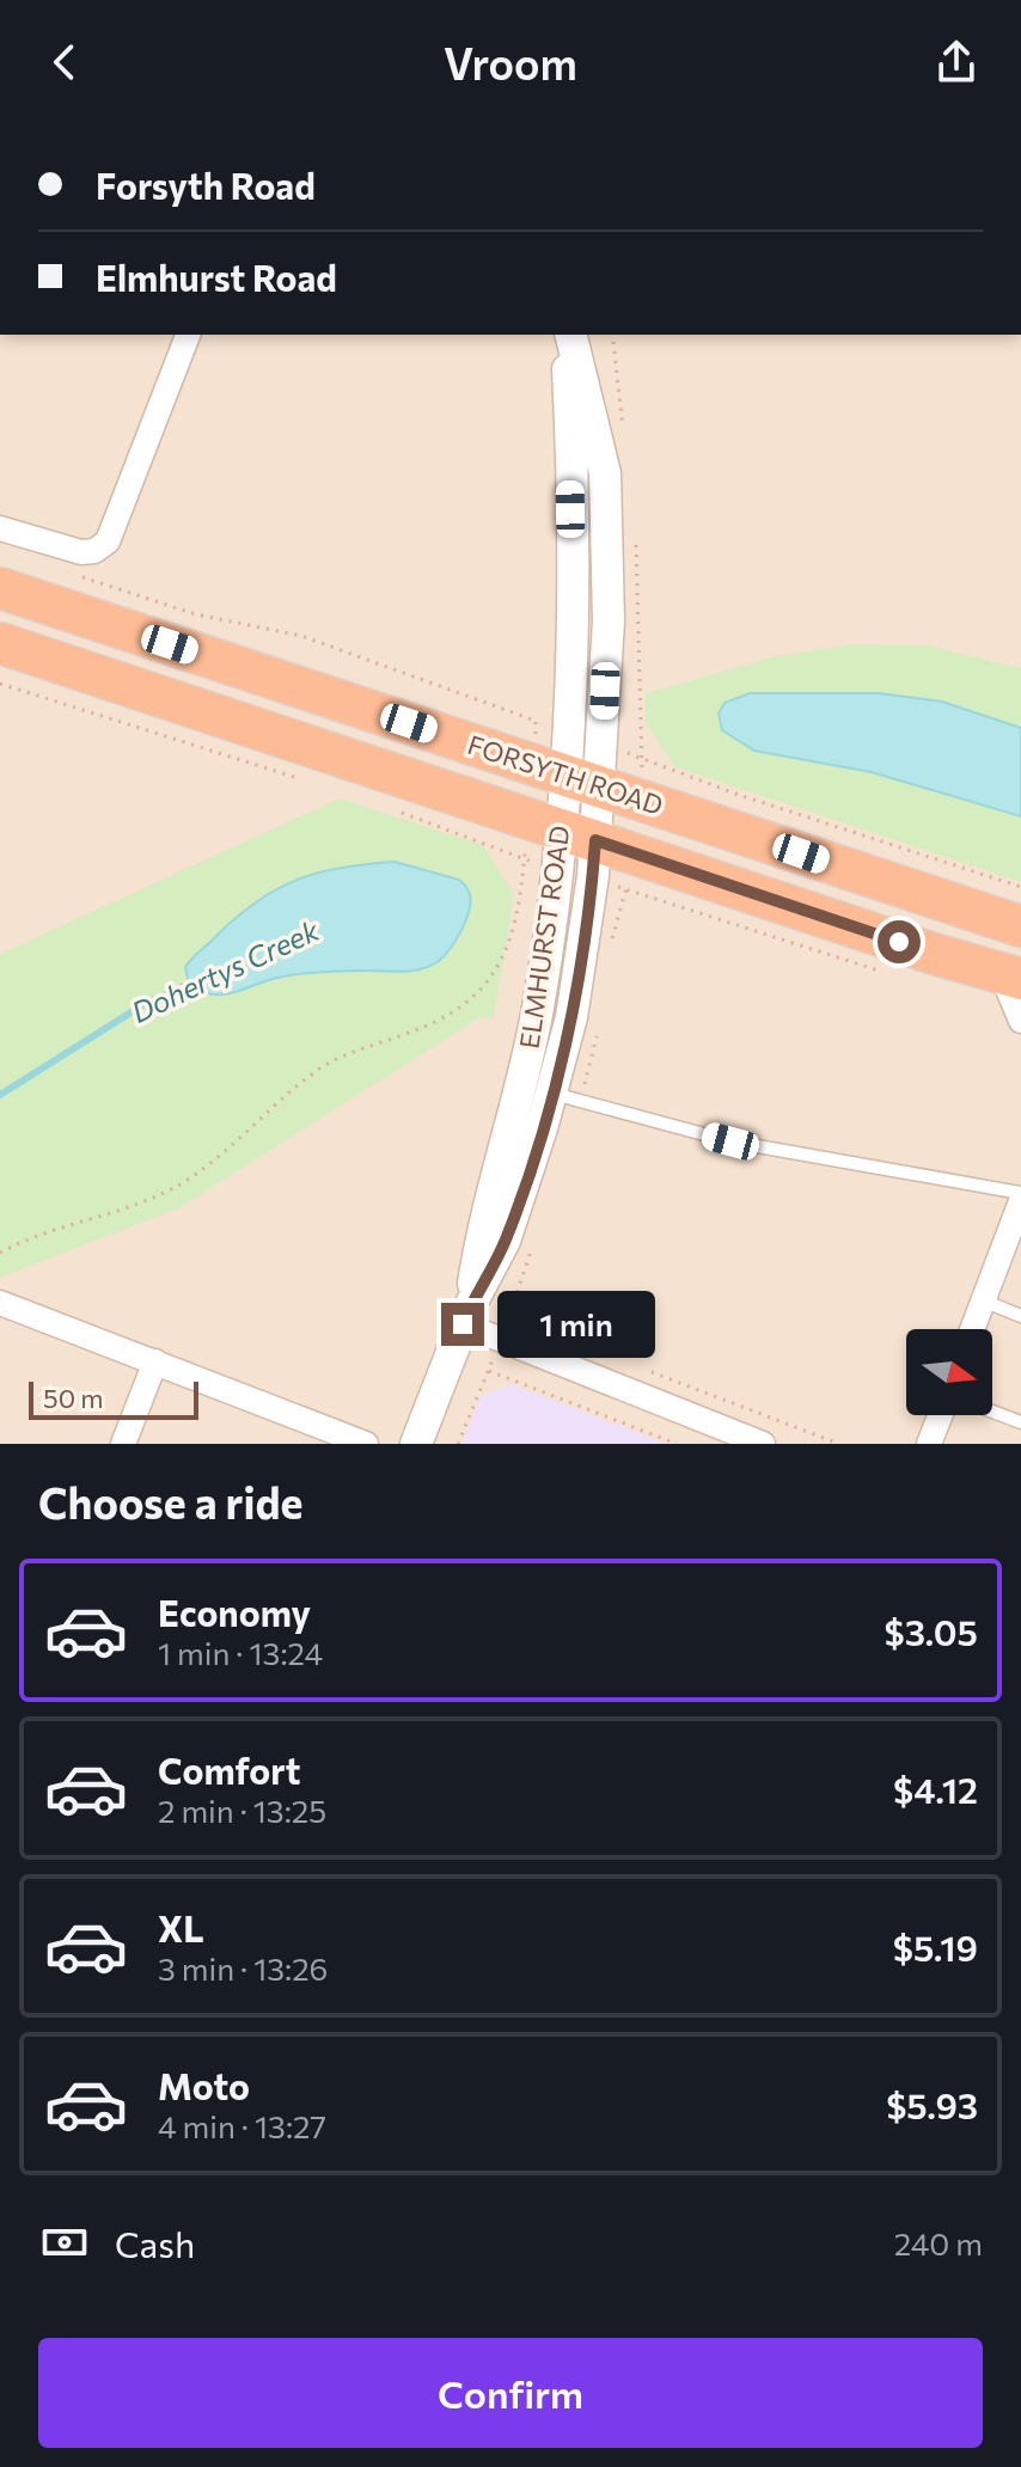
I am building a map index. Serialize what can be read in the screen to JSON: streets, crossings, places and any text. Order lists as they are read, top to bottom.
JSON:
{
  "streets": {
    "highway": ["FORSYTH ROAD"],
    "street": ["ELMHURST ROAD"]
  },
  "crossings": [
    ["FORSYTH ROAD", "ELMHURST ROAD"]
  ],
  "water": ["Dohertys Creek"],
  "scale_bar": "50 m",
  "north": "right",
  "page": {
    "header": "Vroom",
    "banner": ["Forsyth Road", "Elmhurst Road"],
    "bubble": "1 min",
    "scale": "50 m",
    "heading": "Choose a ride",
    "list": [
      {
        "name": "Economy",
        "note": "1 min · 13:24",
        "value": "$3.05"
      },
      {
        "name": "Comfort",
        "note": "2 min · 13:25",
        "value": "$4.12"
      },
      {
        "name": "XL",
        "note": "3 min · 13:26",
        "value": "$5.19"
      },
      {
        "name": "Moto",
        "note": "4 min · 13:27",
        "value": "$5.93"
      }
    ],
    "pay": ["Cash", "240 m"],
    "buttons": "Confirm"
  }
}
